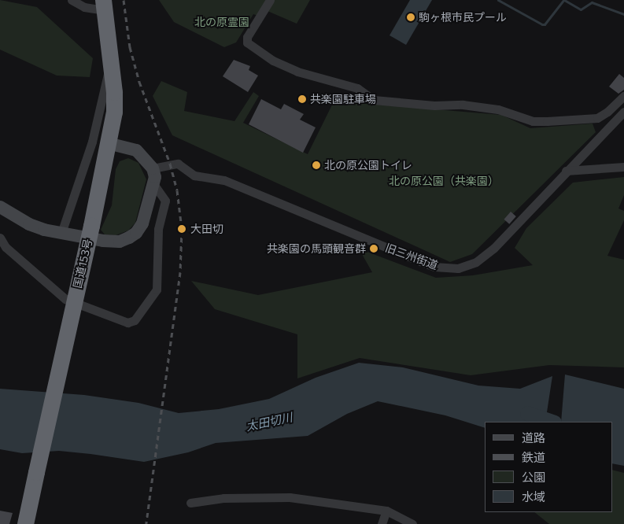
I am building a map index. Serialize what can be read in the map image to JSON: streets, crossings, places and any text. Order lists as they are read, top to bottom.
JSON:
{
  "streets": {
    "highway": ["国道153号"],
    "street": ["旧三州街道"]
  },
  "water": ["太田切川"],
  "parks": ["北の原霊園", "北の原公園（共楽園）"],
  "places": [
    "駒ヶ根市民プール",
    "共楽園駐車場",
    "北の原公園トイレ",
    "大田切",
    "共楽園の馬頭観音群"
  ],
  "legend": [
    "道路",
    "鉄道",
    "公園",
    "水域"
  ]
}
